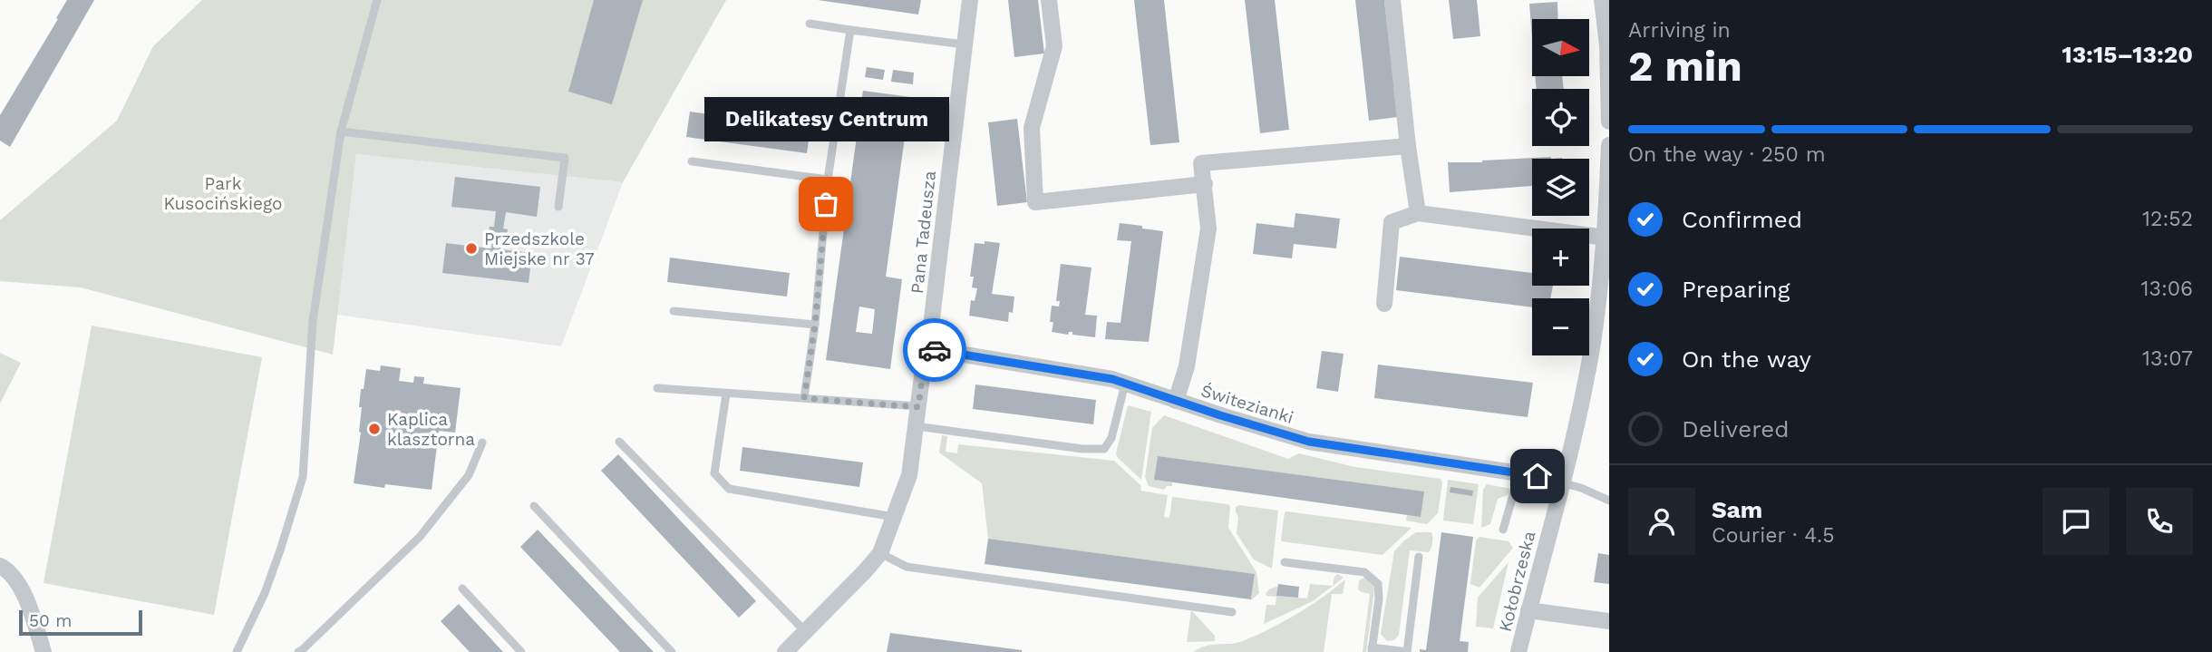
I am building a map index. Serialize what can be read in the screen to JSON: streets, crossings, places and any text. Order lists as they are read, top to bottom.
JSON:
{
  "streets": {
    "street": ["Pana Tadeusza", "Świtezianki", "Kołobrzeska"]
  },
  "crossings": [
    ["Pana Tadeusza", "Świtezianki"],
    ["Świtezianki", "Kołobrzeska"]
  ],
  "parks": ["Park Kusocińskiego"],
  "places": ["Delikatesy Centrum", "Przedszkole Miejske nr 37", "Kaplica klasztorna"],
  "scale_bar": "50 m",
  "north": "right",
  "page": {
    "heading": ["2 min", "Arriving in", "13:15–13:20"],
    "panel": ["Sam", "Courier · 4.5"],
    "map_buttons": ["+", "−"],
    "bubble": "Delikatesy Centrum",
    "bar": "On the way · 250 m",
    "list": [
      ["Confirmed", "12:52"],
      ["Preparing", "13:06"],
      ["On the way", "13:07"],
      "Delivered"
    ],
    "scale": "50 m"
  }
}
